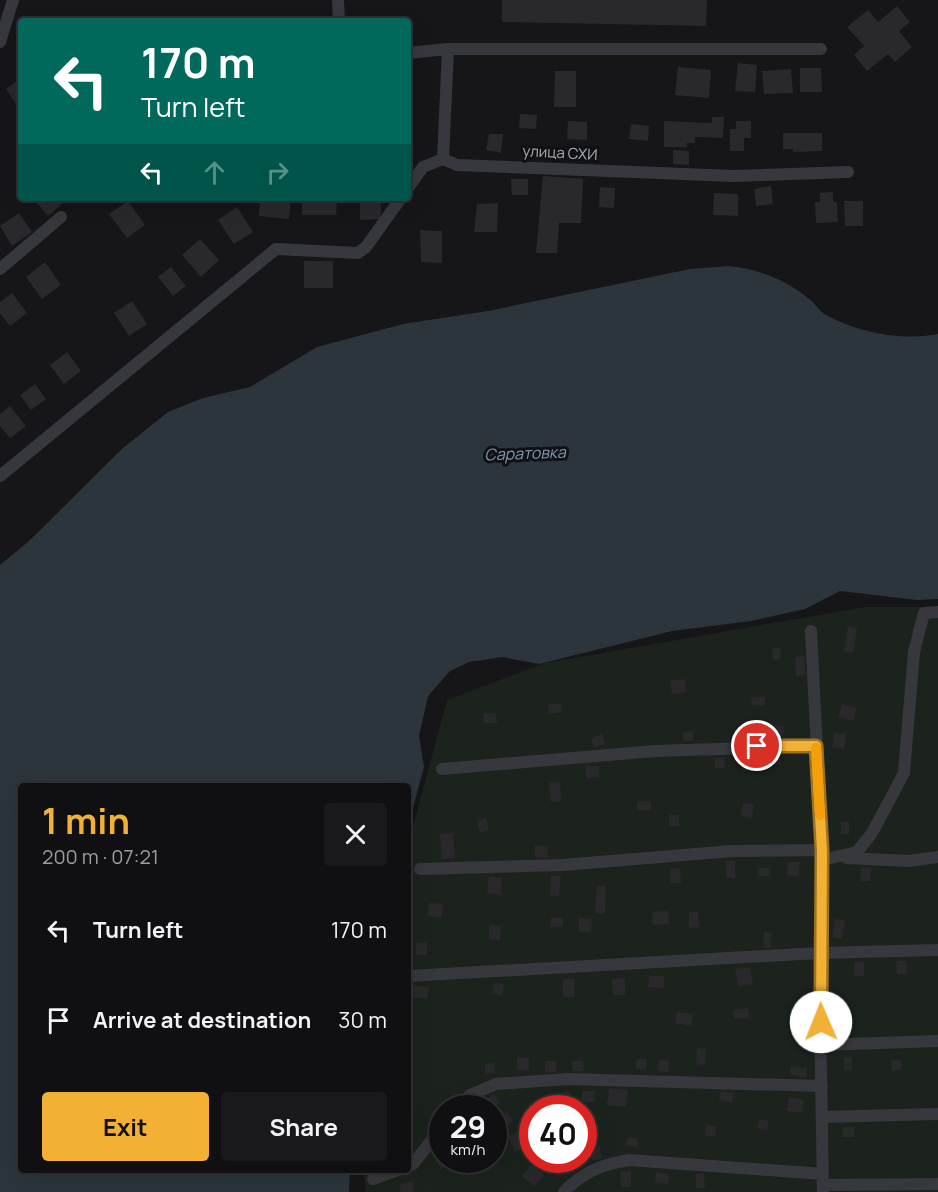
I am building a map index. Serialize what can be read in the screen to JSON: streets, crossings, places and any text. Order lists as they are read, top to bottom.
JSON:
{
  "streets": {
    "street": ["улица СХИ"]
  },
  "water": ["Саратовка"],
  "page": {
    "turn": ["170 m", "Turn left"],
    "heading": ["1 min", "200 m · 07:21"],
    "list": [
      {
        "name": "Turn left",
        "value": "170 m"
      },
      {
        "name": "Arrive at destination",
        "value": "30 m"
      }
    ],
    "buttons": ["Exit", "Share"],
    "speed": "29 km/h",
    "limit": "40"
  }
}
